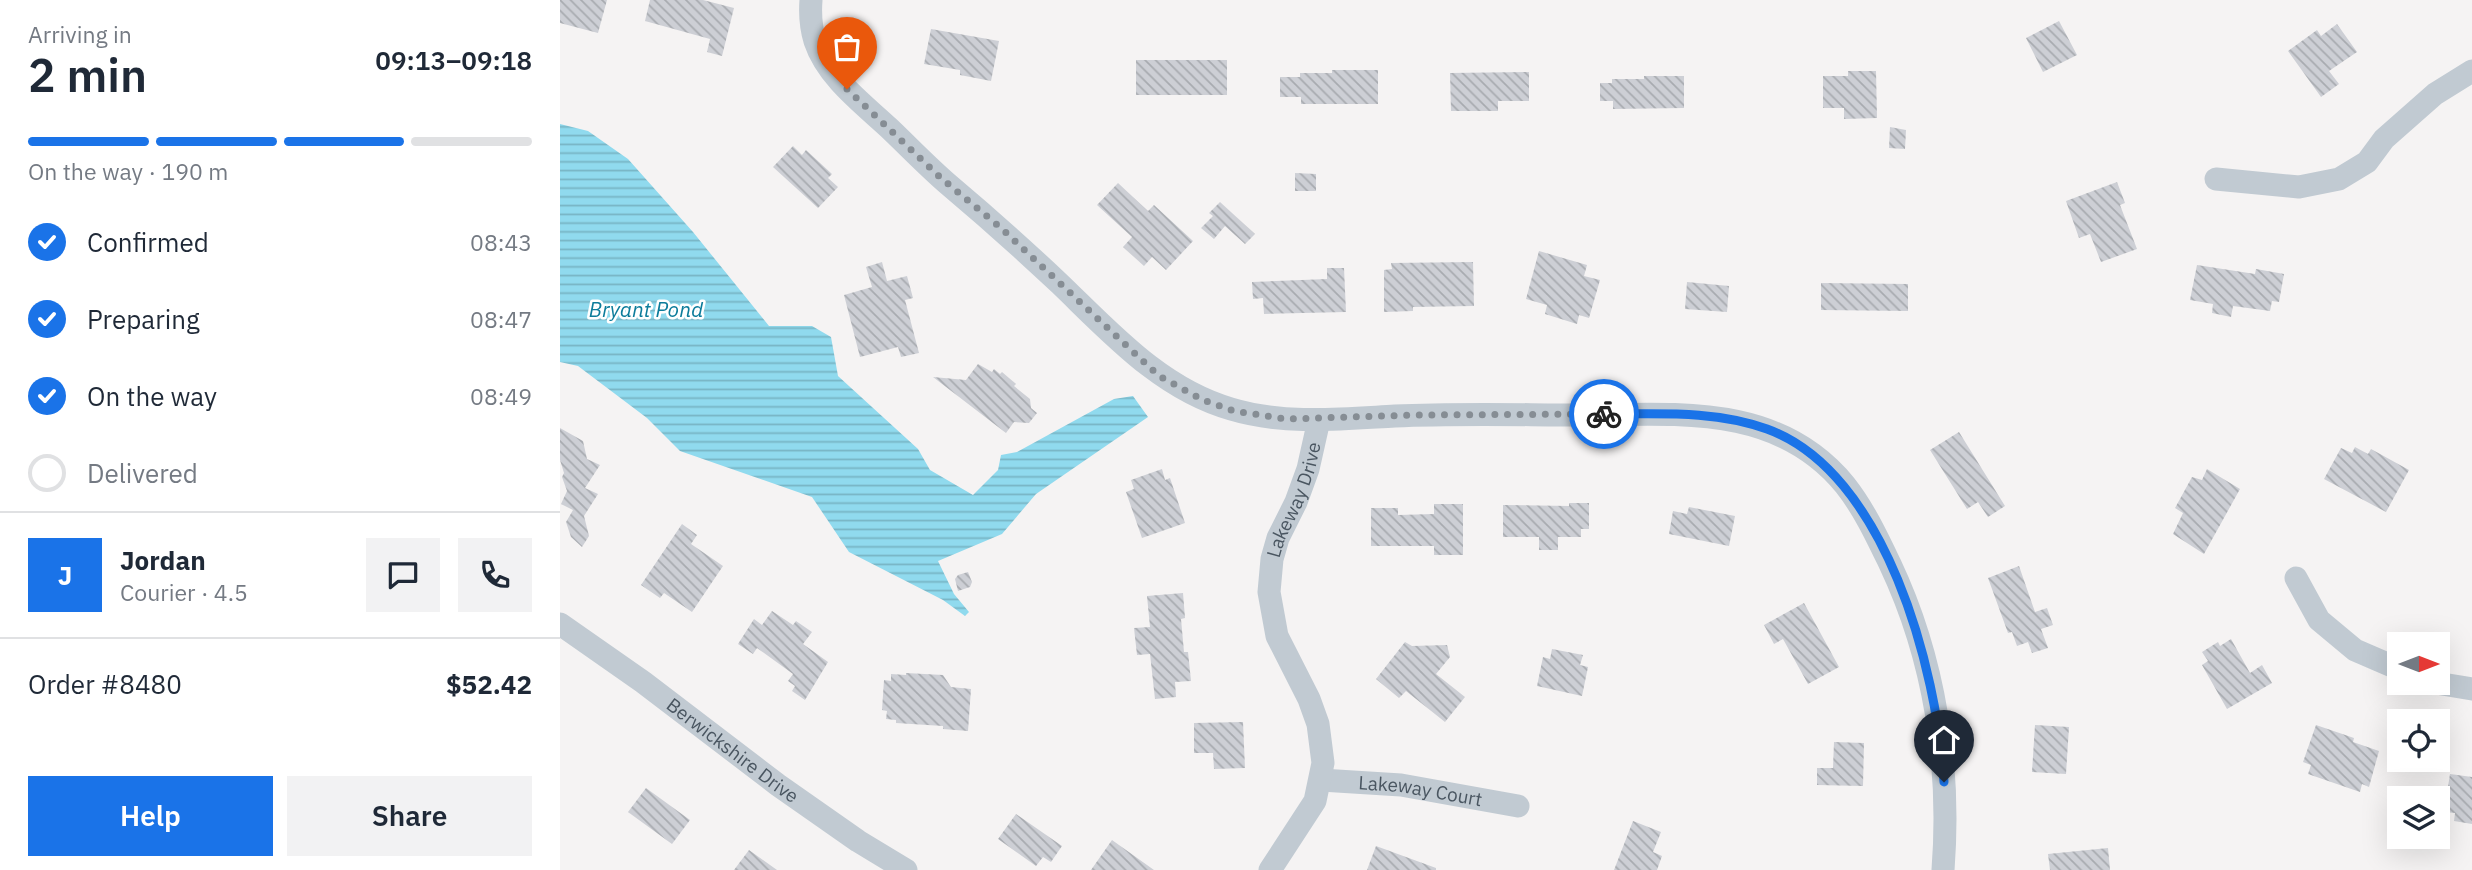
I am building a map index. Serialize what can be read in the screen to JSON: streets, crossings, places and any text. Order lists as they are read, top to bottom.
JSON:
{
  "streets": {
    "street": ["Lakeway Drive", "Berwickshire Drive", "Lakeway Court"]
  },
  "crossings": [
    ["Lakeway Drive", "Lakeway Court"]
  ],
  "water": ["Bryant Pond"],
  "north": "right",
  "page": {
    "heading": ["2 min", "Arriving in", "09:13–09:18"],
    "panel": [
      "Jordan",
      "Courier · 4.5",
      "Order #8480",
      "$52.42"
    ],
    "bar": "On the way · 190 m",
    "list": [
      ["Confirmed", "08:43"],
      ["Preparing", "08:47"],
      ["On the way", "08:49"],
      "Delivered"
    ],
    "round": "J",
    "buttons": ["Help", "Share"]
  }
}
